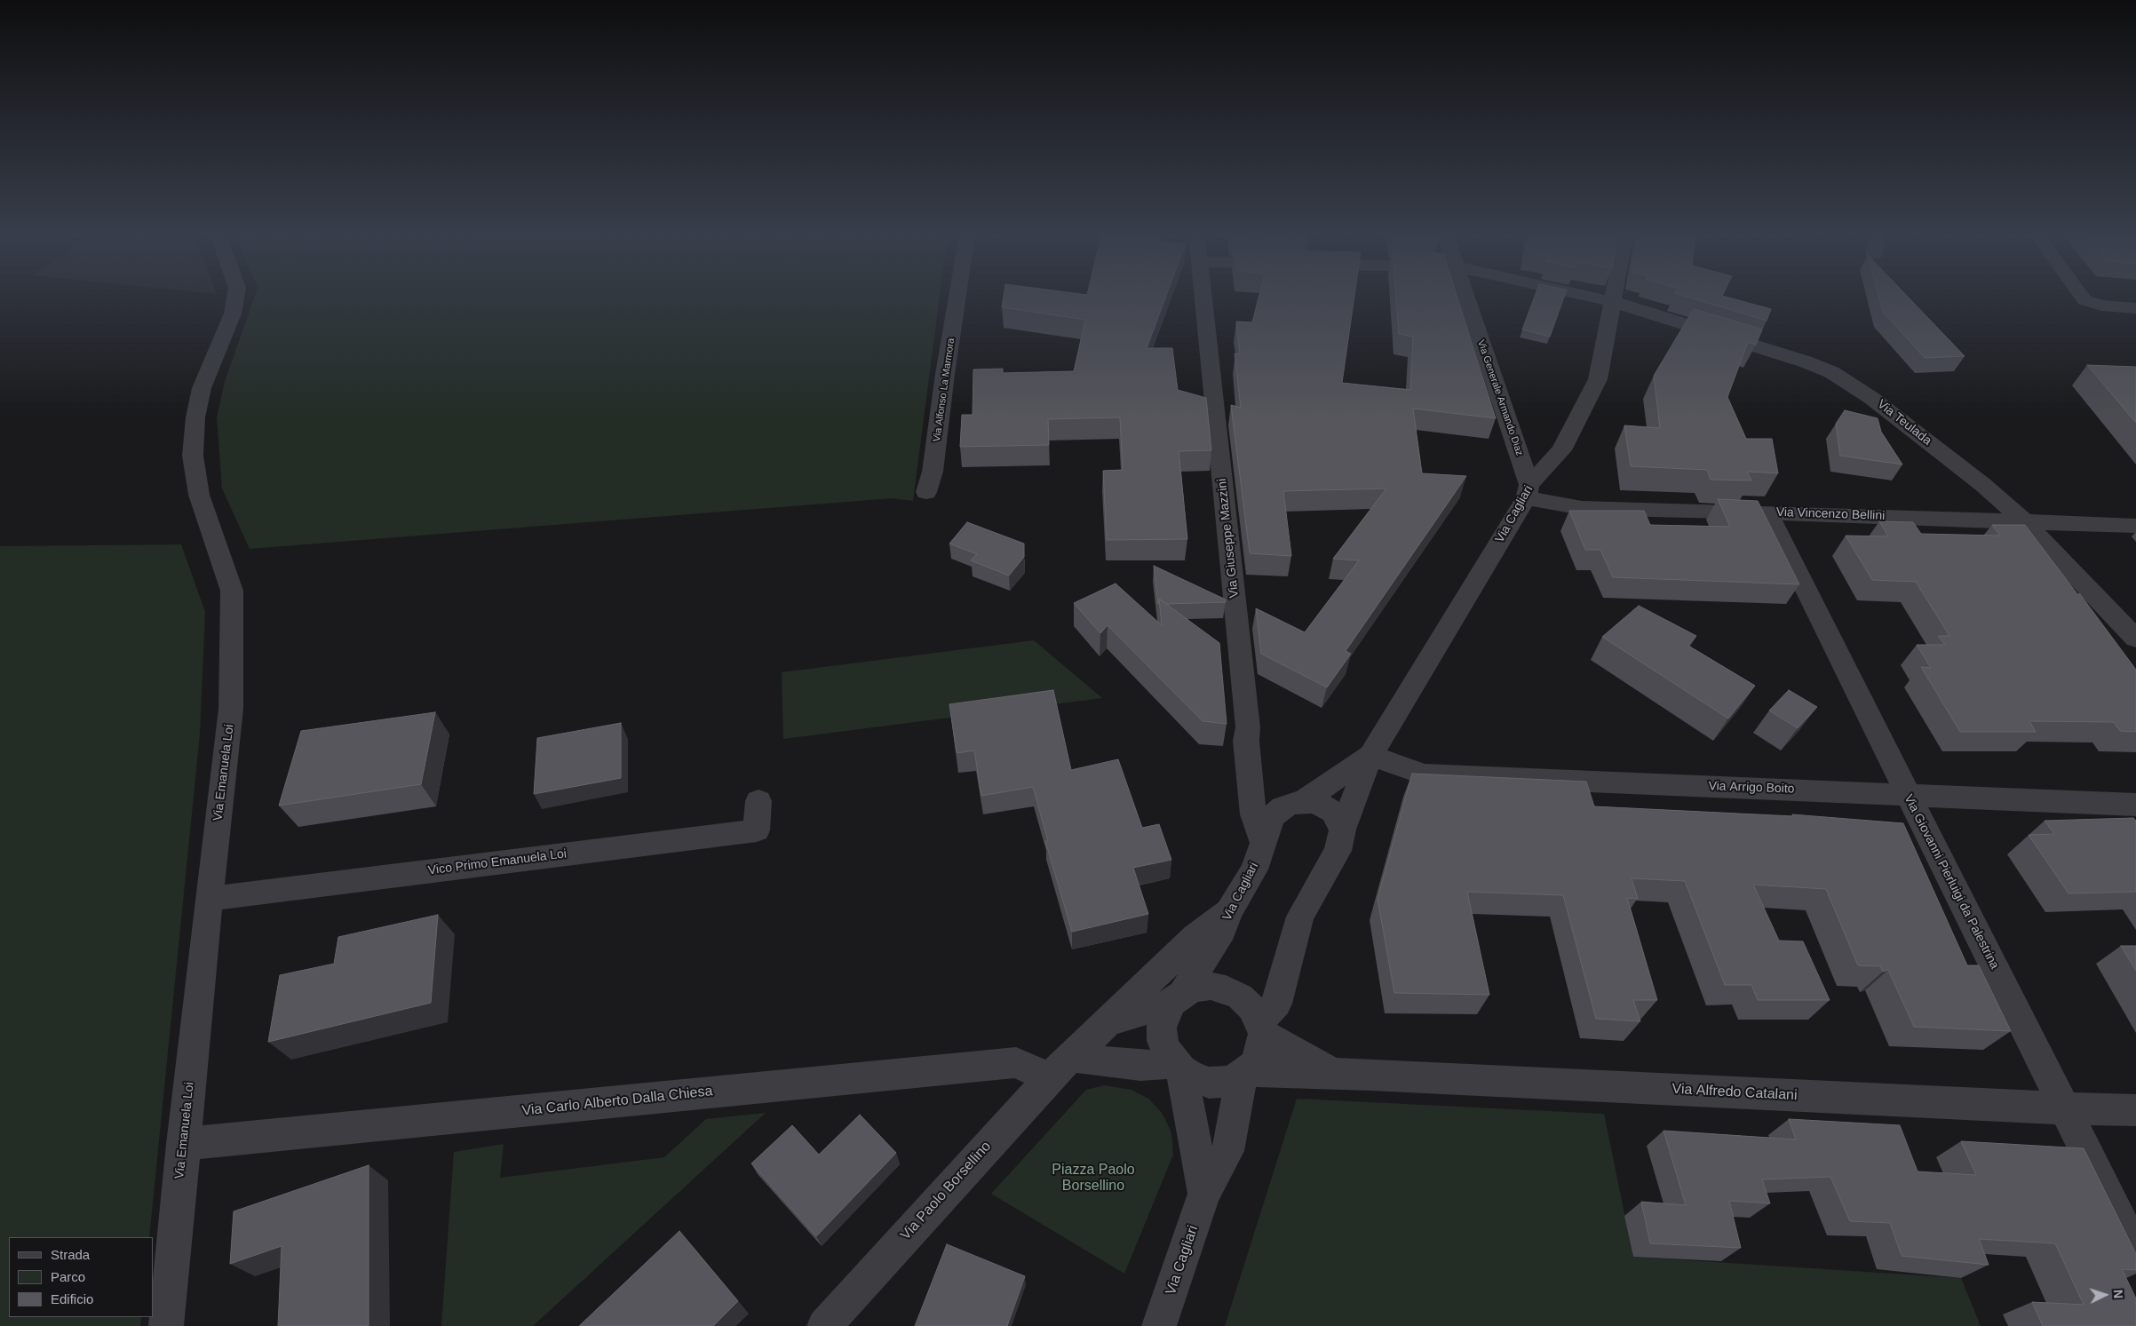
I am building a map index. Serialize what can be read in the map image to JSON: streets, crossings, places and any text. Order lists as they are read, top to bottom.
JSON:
{
  "streets": {
    "street": [
      "Via Alfonso La Marmora",
      "Via Generale Armando Diaz",
      "Via Teulada",
      "Via Cagliari",
      "Via Vincenzo Bellini",
      "Via Giuseppe Mazzini",
      "Via Emanuela Loi",
      "Via Arrigo Boito",
      "Vico Primo Emanuela Loi",
      "Via Giovanni Pierluigi da Palestrina",
      "Via Alfredo Catalani",
      "Via Carlo Alberto Dalla Chiesa",
      "Via Paolo Borsellino"
    ]
  },
  "crossings": [
    ["Via Generale Armando Diaz", "Via Cagliari"],
    ["Via Generale Armando Diaz", "Via Vincenzo Bellini"],
    ["Via Teulada", "Via Cagliari"],
    ["Via Teulada", "Via Vincenzo Bellini"],
    ["Via Cagliari", "Via Vincenzo Bellini"],
    ["Via Cagliari", "Via Giuseppe Mazzini"],
    ["Via Cagliari", "Via Arrigo Boito"],
    ["Via Cagliari", "Via Alfredo Catalani"],
    ["Via Cagliari", "Via Paolo Borsellino"],
    ["Via Vincenzo Bellini", "Via Giovanni Pierluigi da Palestrina"],
    ["Via Emanuela Loi", "Vico Primo Emanuela Loi"],
    ["Via Emanuela Loi", "Via Carlo Alberto Dalla Chiesa"],
    ["Via Arrigo Boito", "Via Giovanni Pierluigi da Palestrina"],
    ["Via Giovanni Pierluigi da Palestrina", "Via Alfredo Catalani"],
    ["Via Alfredo Catalani", "Via Paolo Borsellino"],
    ["Via Carlo Alberto Dalla Chiesa", "Via Paolo Borsellino"]
  ],
  "parks": ["Piazza Paolo Borsellino"],
  "legend": ["Strada", "Parco", "Edificio"],
  "north": "right"
}
